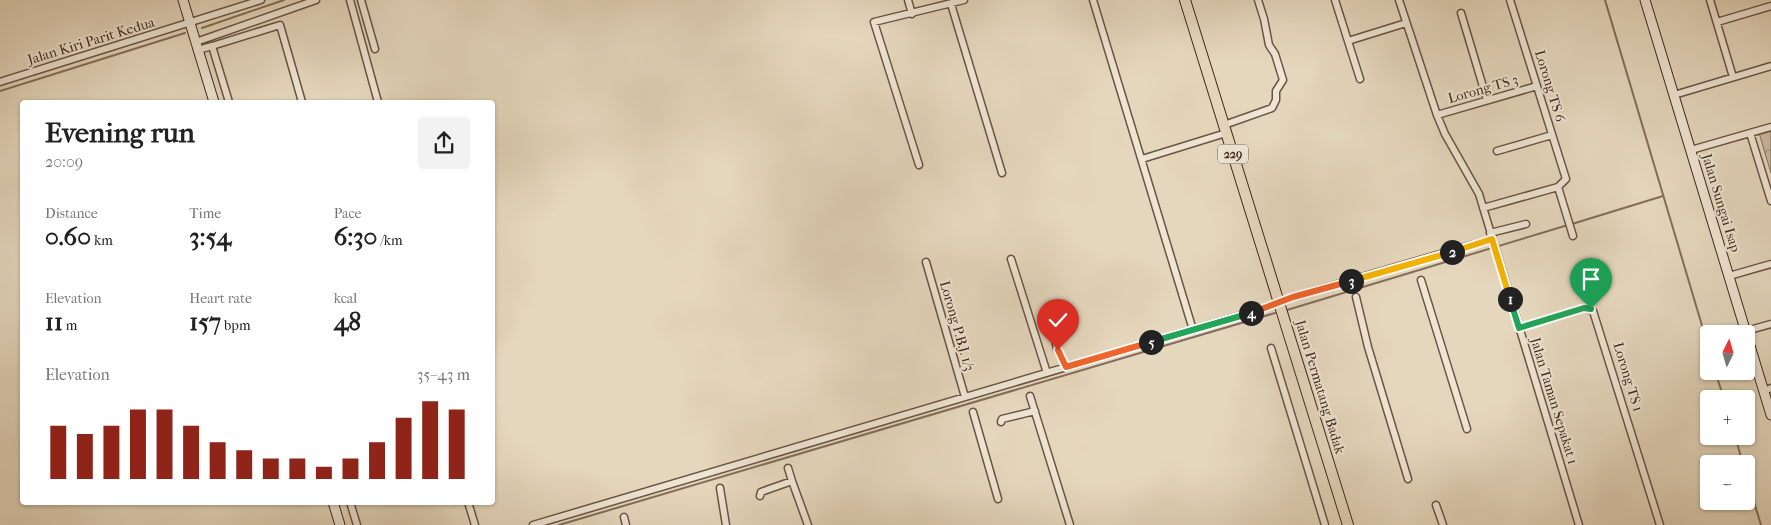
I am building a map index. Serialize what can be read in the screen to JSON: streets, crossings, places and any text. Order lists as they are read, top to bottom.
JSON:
{
  "streets": {
    "main road": ["229", "Jalan Permatang Badak"],
    "street": [
      "Jalan Kiri Parit Kedua",
      "Lorong TS 6",
      "Lorong TS 3",
      "Jalan Sungai Isap",
      "Lorong P.B.J. 1/3",
      "Lorong TS 1",
      "Jalan Taman Sepakat 1"
    ]
  },
  "crossings": [
    ["Lorong TS 6", "Lorong TS 3"],
    ["Lorong TS 1", "Jalan Taman Sepakat 1"]
  ],
  "north": "top",
  "page": {
    "heading": ["Evening run", "20:09"],
    "stats": [
      ["Distance", "0.60 km"],
      ["Time", "3:54"],
      ["Pace", "6:30 /km"],
      ["Elevation", "11 m"],
      ["Heart rate", "157 bpm"],
      ["kcal", "48"]
    ],
    "pins": [
      "2",
      "3",
      "1",
      "4",
      "5"
    ],
    "map_buttons": ["+", "−"],
    "chart": ["Elevation", "35–43 m"]
  }
}
